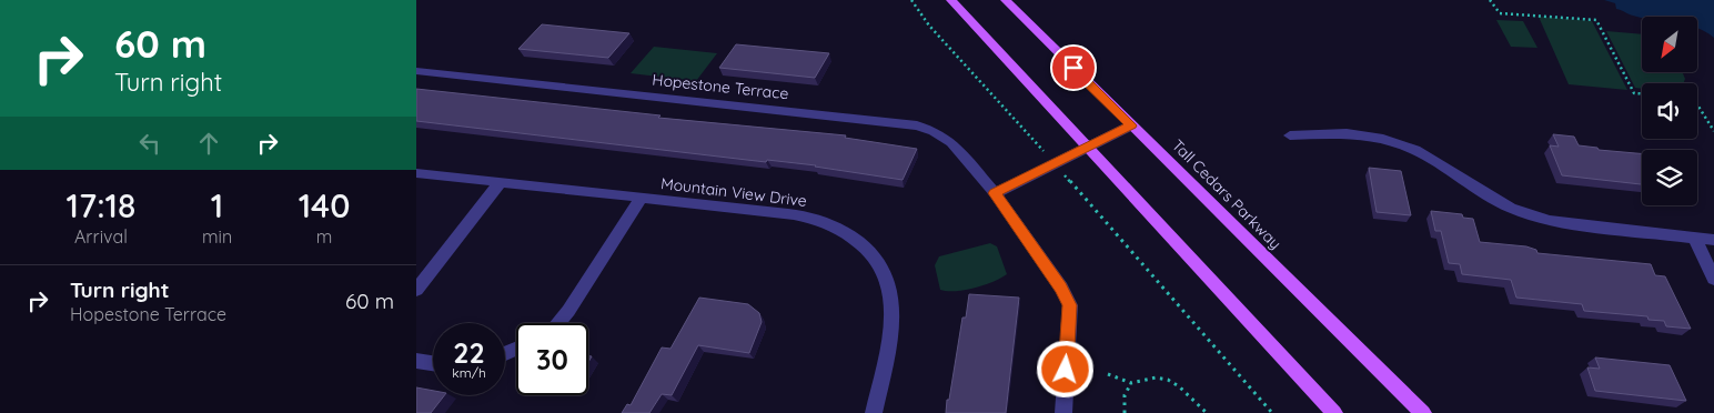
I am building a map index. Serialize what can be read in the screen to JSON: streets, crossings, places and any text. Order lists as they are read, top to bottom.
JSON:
{
  "streets": {
    "main road": ["Tall Cedars Parkway"],
    "street": ["Hopestone Terrace", "Mountain View Drive"]
  },
  "north": "bottom left",
  "page": {
    "turn": ["60 m", "Turn right"],
    "eta": [
      "17:18",
      "Arrival",
      "1",
      "min",
      "140",
      "m"
    ],
    "list": [
      {
        "name": "Turn right",
        "note": "Hopestone Terrace",
        "value": "60 m"
      }
    ],
    "speed": "22 km/h",
    "limit": "30"
  }
}
